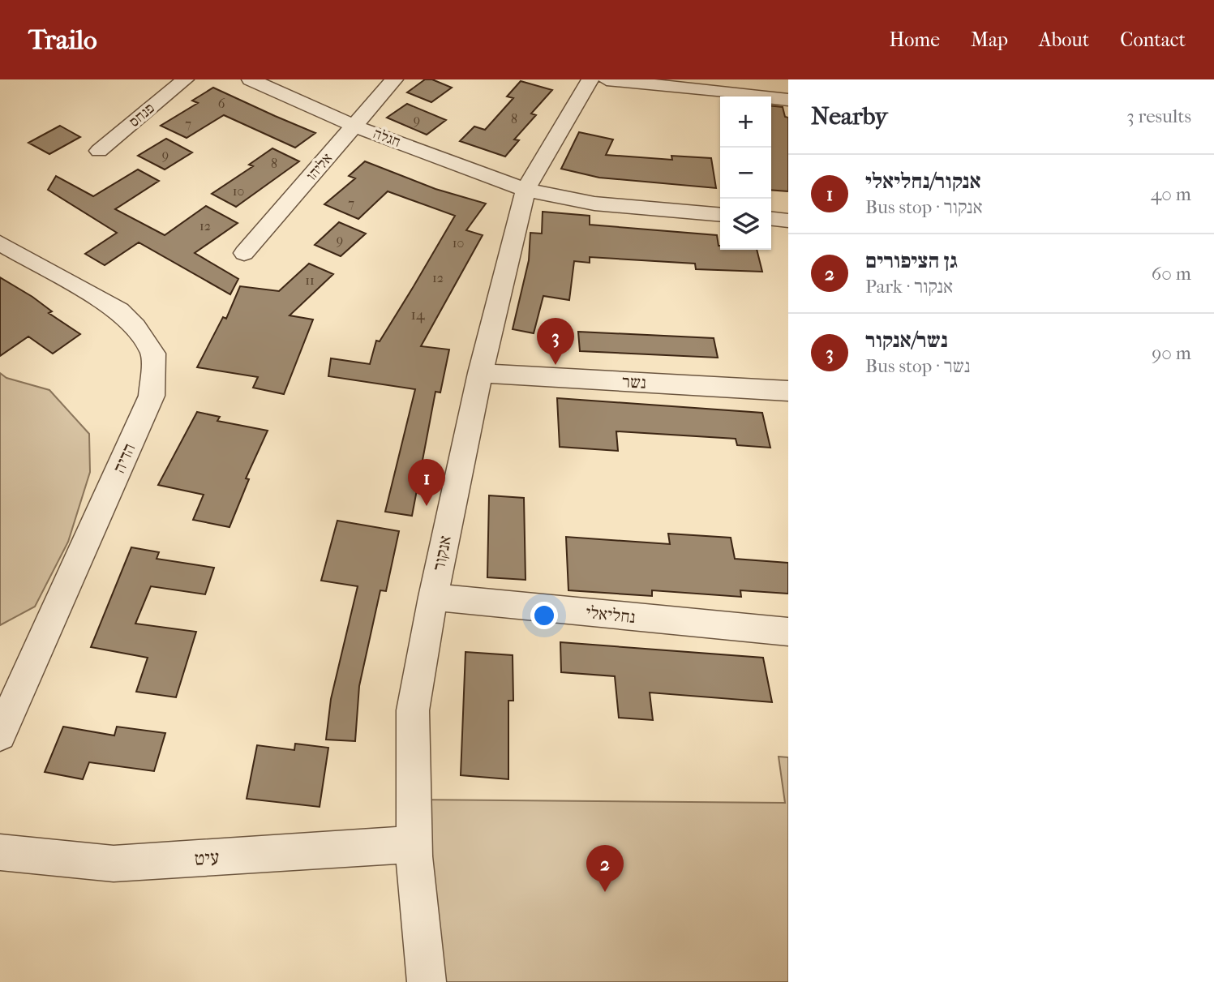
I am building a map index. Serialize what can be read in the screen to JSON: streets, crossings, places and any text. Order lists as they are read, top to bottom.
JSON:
{
  "streets": {
    "street": [
      "פנחס",
      "חגלה",
      "אליהו",
      "נשר",
      "הדיה",
      "אנקור",
      "נחליאלי",
      "עיט"
    ]
  },
  "crossings": [
    ["חגלה", "אליהו"],
    ["חגלה", "אנקור"],
    ["נשר", "אנקור"],
    ["אנקור", "נחליאלי"],
    ["אנקור", "עיט"]
  ],
  "house_numbers": [
    "6",
    "8",
    "9",
    "7",
    "9",
    "8",
    "10",
    "7",
    "12",
    "9",
    "10",
    "12",
    "11",
    "14"
  ],
  "page": {
    "header": "Trailo",
    "nav": [
      "Home",
      "Map",
      "About",
      "Contact"
    ],
    "heading": ["Nearby", "3 results"],
    "map_buttons": ["+", "−"],
    "list": [
      {
        "mark": "1",
        "name": "אנקור/נחליאלי",
        "note": "Bus stop · אנקור",
        "value": "40 m"
      },
      {
        "mark": "2",
        "name": "גן הציפורים",
        "note": "Park · אנקור",
        "value": "60 m"
      },
      {
        "mark": "3",
        "name": "נשר/אנקור",
        "note": "Bus stop · נשר",
        "value": "90 m"
      }
    ],
    "pins": ["3", "1", "2"]
  }
}
